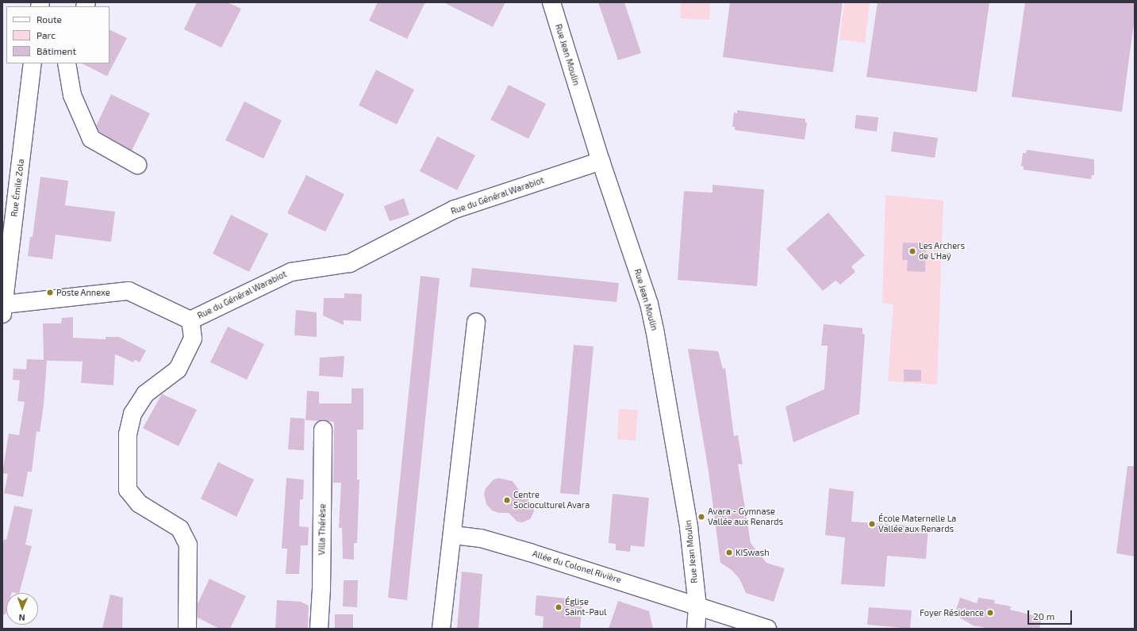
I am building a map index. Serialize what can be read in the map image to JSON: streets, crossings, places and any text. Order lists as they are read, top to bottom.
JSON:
{
  "streets": {
    "street": [
      "Rue Jean Moulin",
      "Rue Émile Zola",
      "Rue du Général Warabiot",
      "Villa Thérèse",
      "Allée du Colonel Rivière"
    ]
  },
  "crossings": [
    ["Rue Jean Moulin", "Rue du Général Warabiot"],
    ["Rue Jean Moulin", "Allée du Colonel Rivière"],
    ["Rue Émile Zola", "Rue du Général Warabiot"]
  ],
  "places": [
    "Les Archers de L'Haÿ",
    "Poste Annexe",
    "Centre Socioculturel Avara",
    "Avara - Gymnase Vallée aux Renards",
    "École Maternelle La Vallée aux Renards",
    "KISwash",
    "Église Saint-Paul",
    "Foyer Résidence"
  ],
  "legend": ["Route", "Parc", "Bâtiment"],
  "scale_bar": "20 m",
  "north": "bottom"
}
